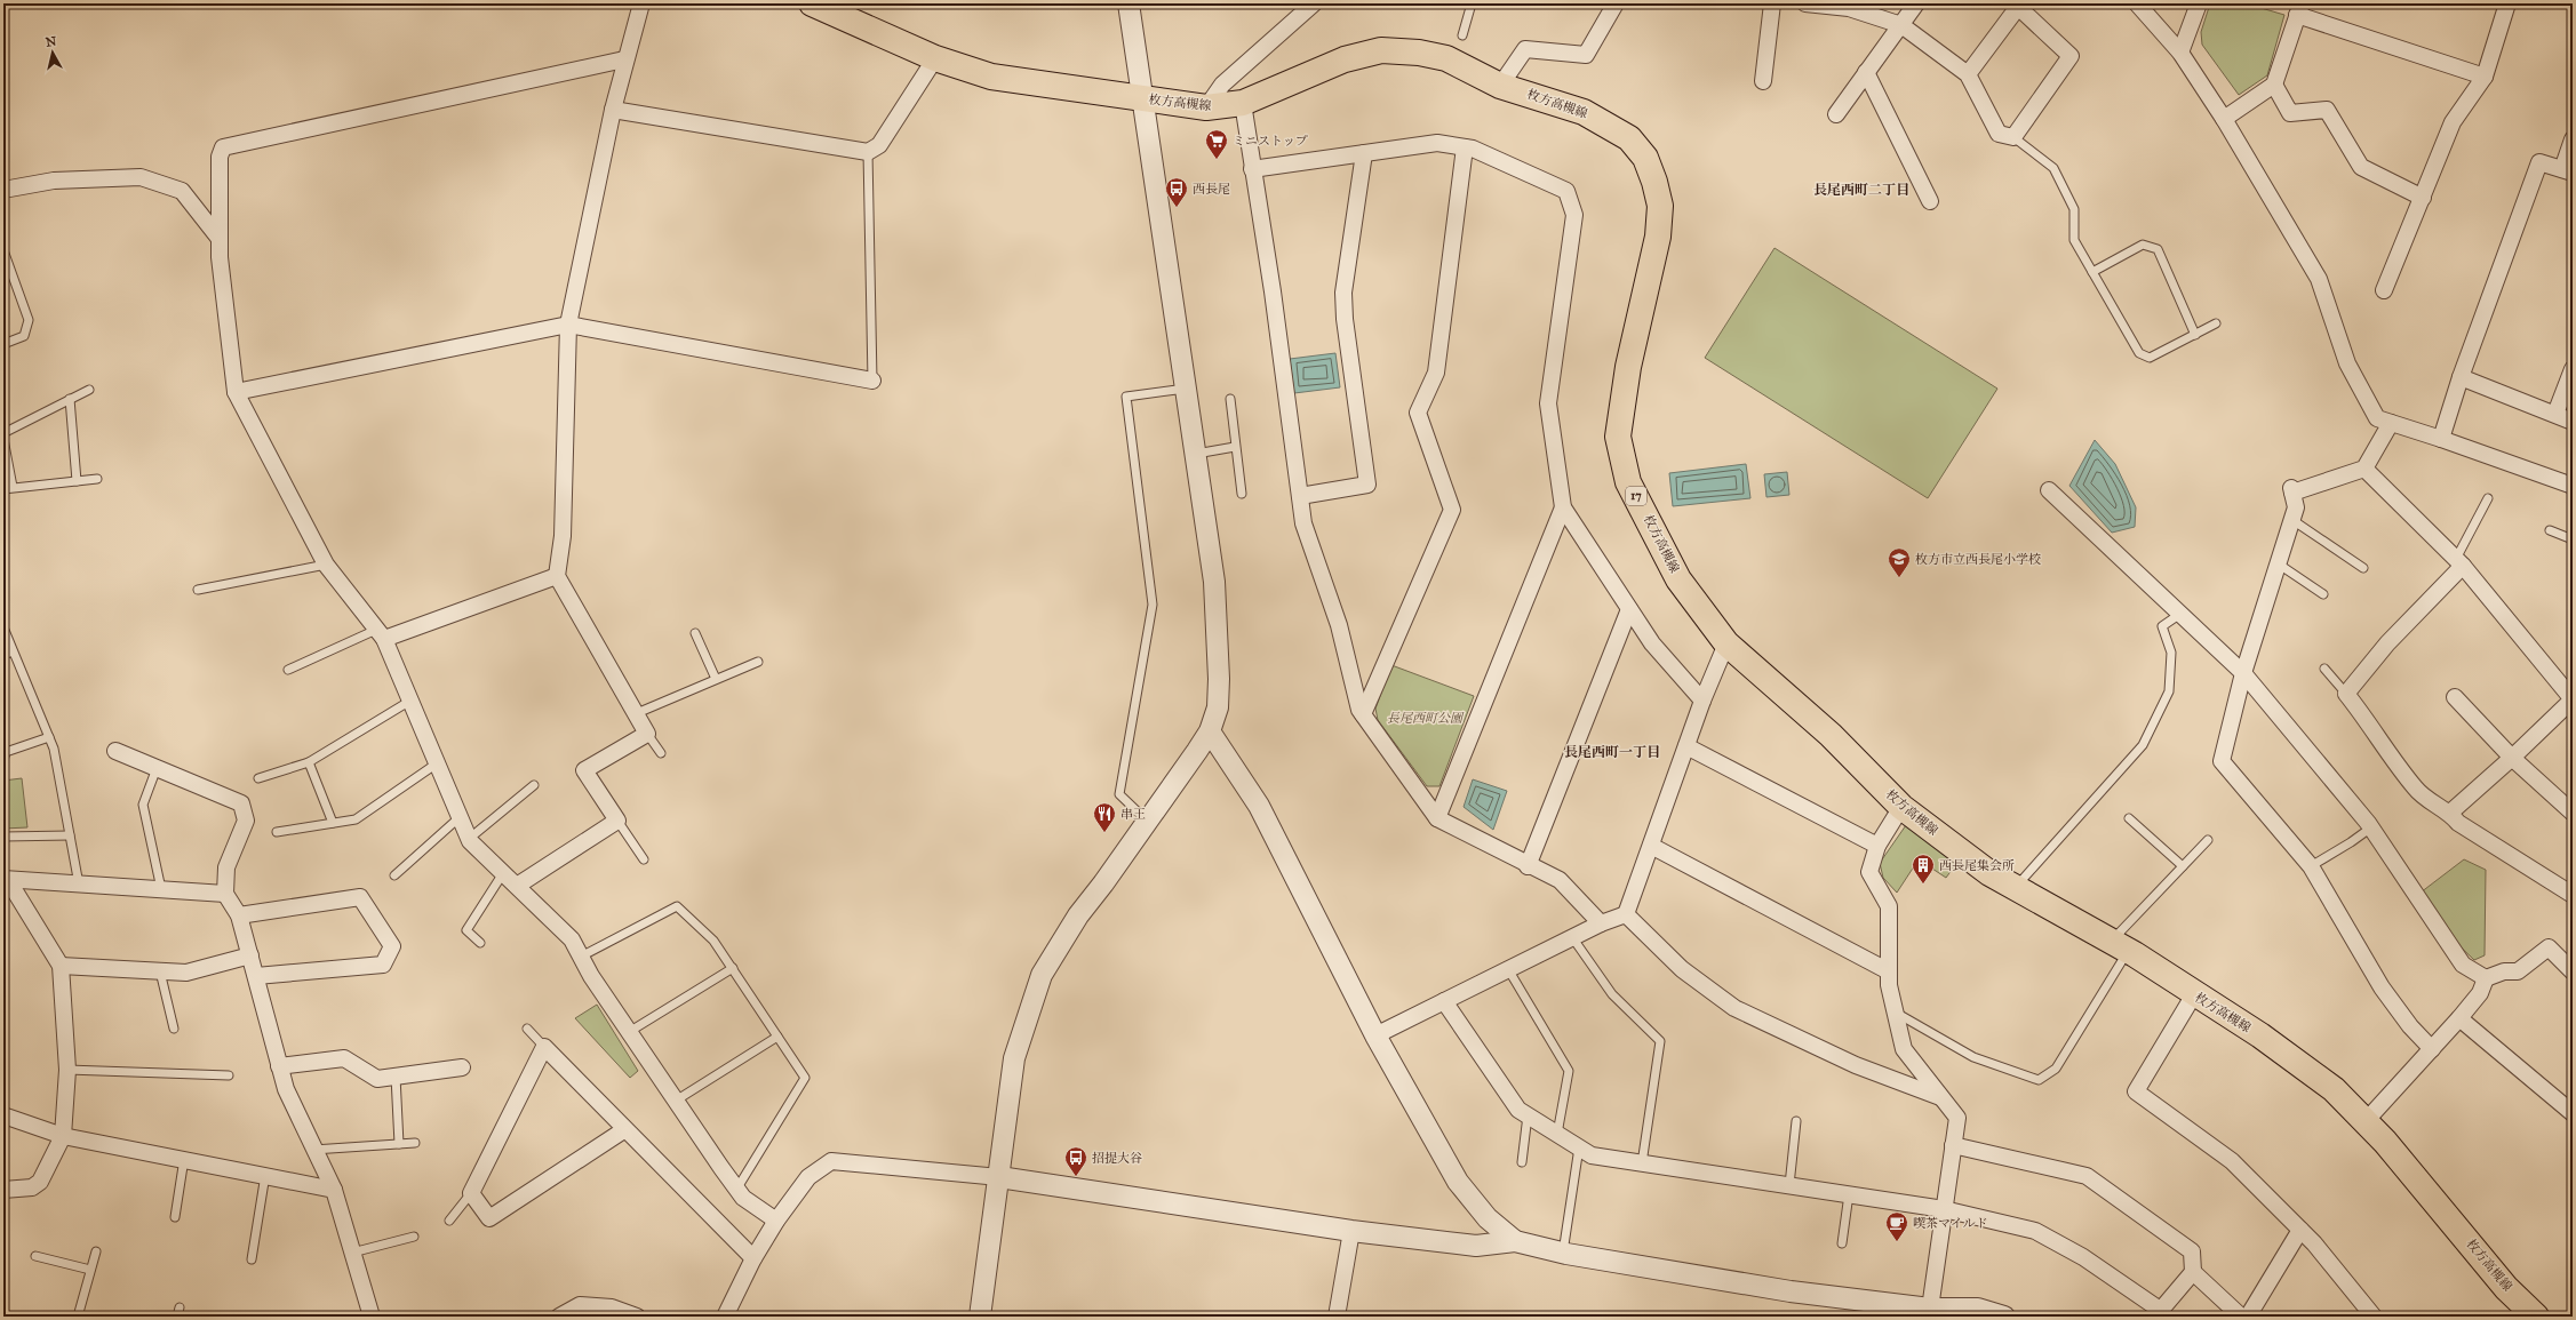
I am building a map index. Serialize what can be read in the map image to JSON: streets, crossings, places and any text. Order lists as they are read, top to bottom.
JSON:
{
  "streets": {
    "main road": ["枚方高槻線", "17"]
  },
  "districts": ["長尾西町二丁目", "長尾西町一丁目"],
  "parks": ["長尾西町公園"],
  "places": {
    "supermarket": ["ミニストップ"],
    "bus stop": ["西長尾", "招提大谷"],
    "school or university": ["枚方市立西長尾小学校"],
    "restaurant": ["串王"],
    "building": ["西長尾集会所"],
    "cafe": ["喫茶マイルド"]
  },
  "north": "top"
}
